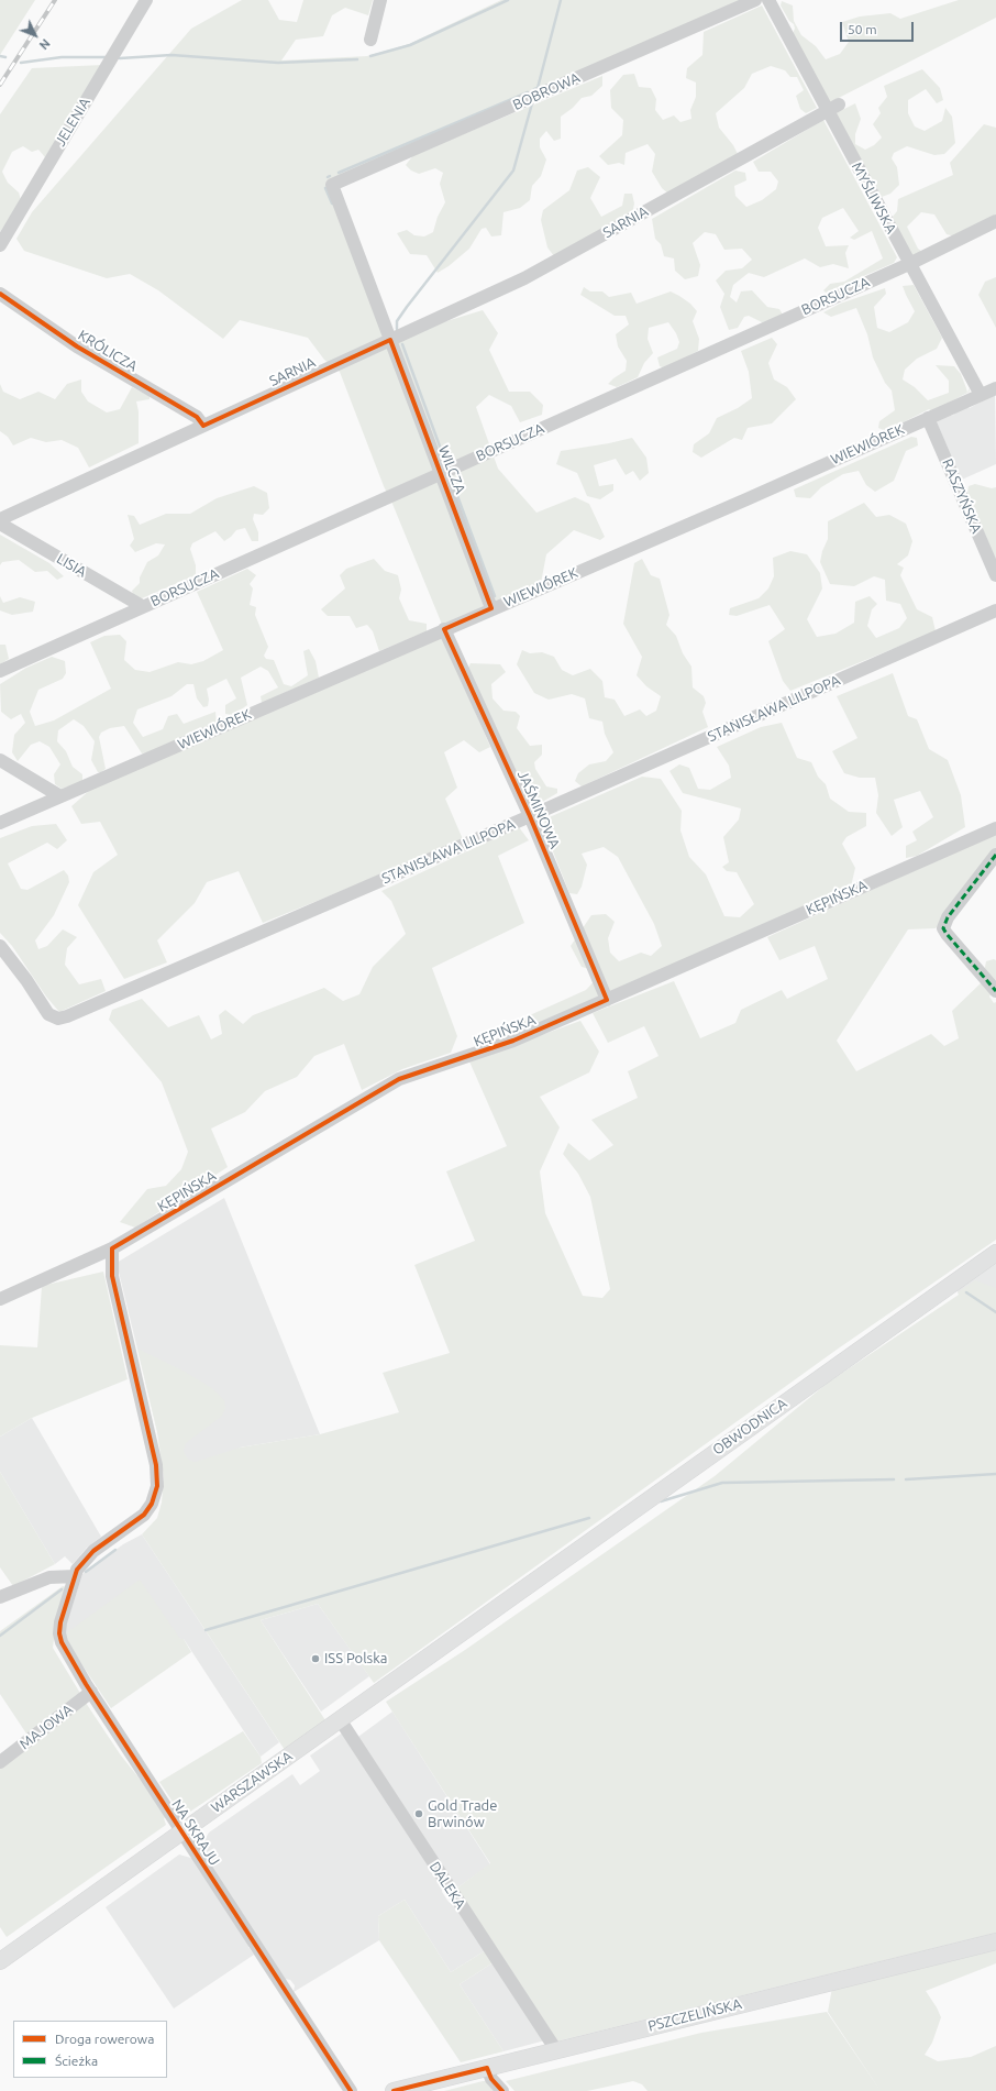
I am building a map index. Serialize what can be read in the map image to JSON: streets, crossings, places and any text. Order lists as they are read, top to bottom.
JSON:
{
  "streets": {
    "main road": ["OBWODNICA", "WARSZAWSKA", "PSZCZELIŃSKA"],
    "street": [
      "BOBROWA",
      "JELENIA",
      "MYŚLIWSKA",
      "SARNIA",
      "BORSUCZA",
      "KRÓLICZA",
      "WIEWIÓREK",
      "WILCZA",
      "RASZYŃSKA",
      "LISIA",
      "STANISŁAWA LILPOPA",
      "JAŚMINOWA",
      "KĘPIŃSKA",
      "MAJOWA",
      "NA SKRAJU",
      "DALEKA"
    ]
  },
  "crossings": [
    ["BOBROWA", "WILCZA"],
    ["MYŚLIWSKA", "SARNIA"],
    ["MYŚLIWSKA", "BORSUCZA"],
    ["MYŚLIWSKA", "WIEWIÓREK"],
    ["SARNIA", "KRÓLICZA"],
    ["SARNIA", "WILCZA"],
    ["BORSUCZA", "WILCZA"],
    ["BORSUCZA", "LISIA"],
    ["WIEWIÓREK", "WILCZA"],
    ["WIEWIÓREK", "RASZYŃSKA"],
    ["WIEWIÓREK", "JAŚMINOWA"],
    ["STANISŁAWA LILPOPA", "JAŚMINOWA"],
    ["JAŚMINOWA", "KĘPIŃSKA"],
    ["OBWODNICA", "WARSZAWSKA"],
    ["MAJOWA", "NA SKRAJU"],
    ["WARSZAWSKA", "NA SKRAJU"],
    ["WARSZAWSKA", "DALEKA"],
    ["DALEKA", "PSZCZELIŃSKA"]
  ],
  "places": ["ISS Polska", "Gold Trade Brwinów"],
  "legend": ["Droga rowerowa", "Ścieżka"],
  "scale_bar": "50 m",
  "north": "bottom right"
}
